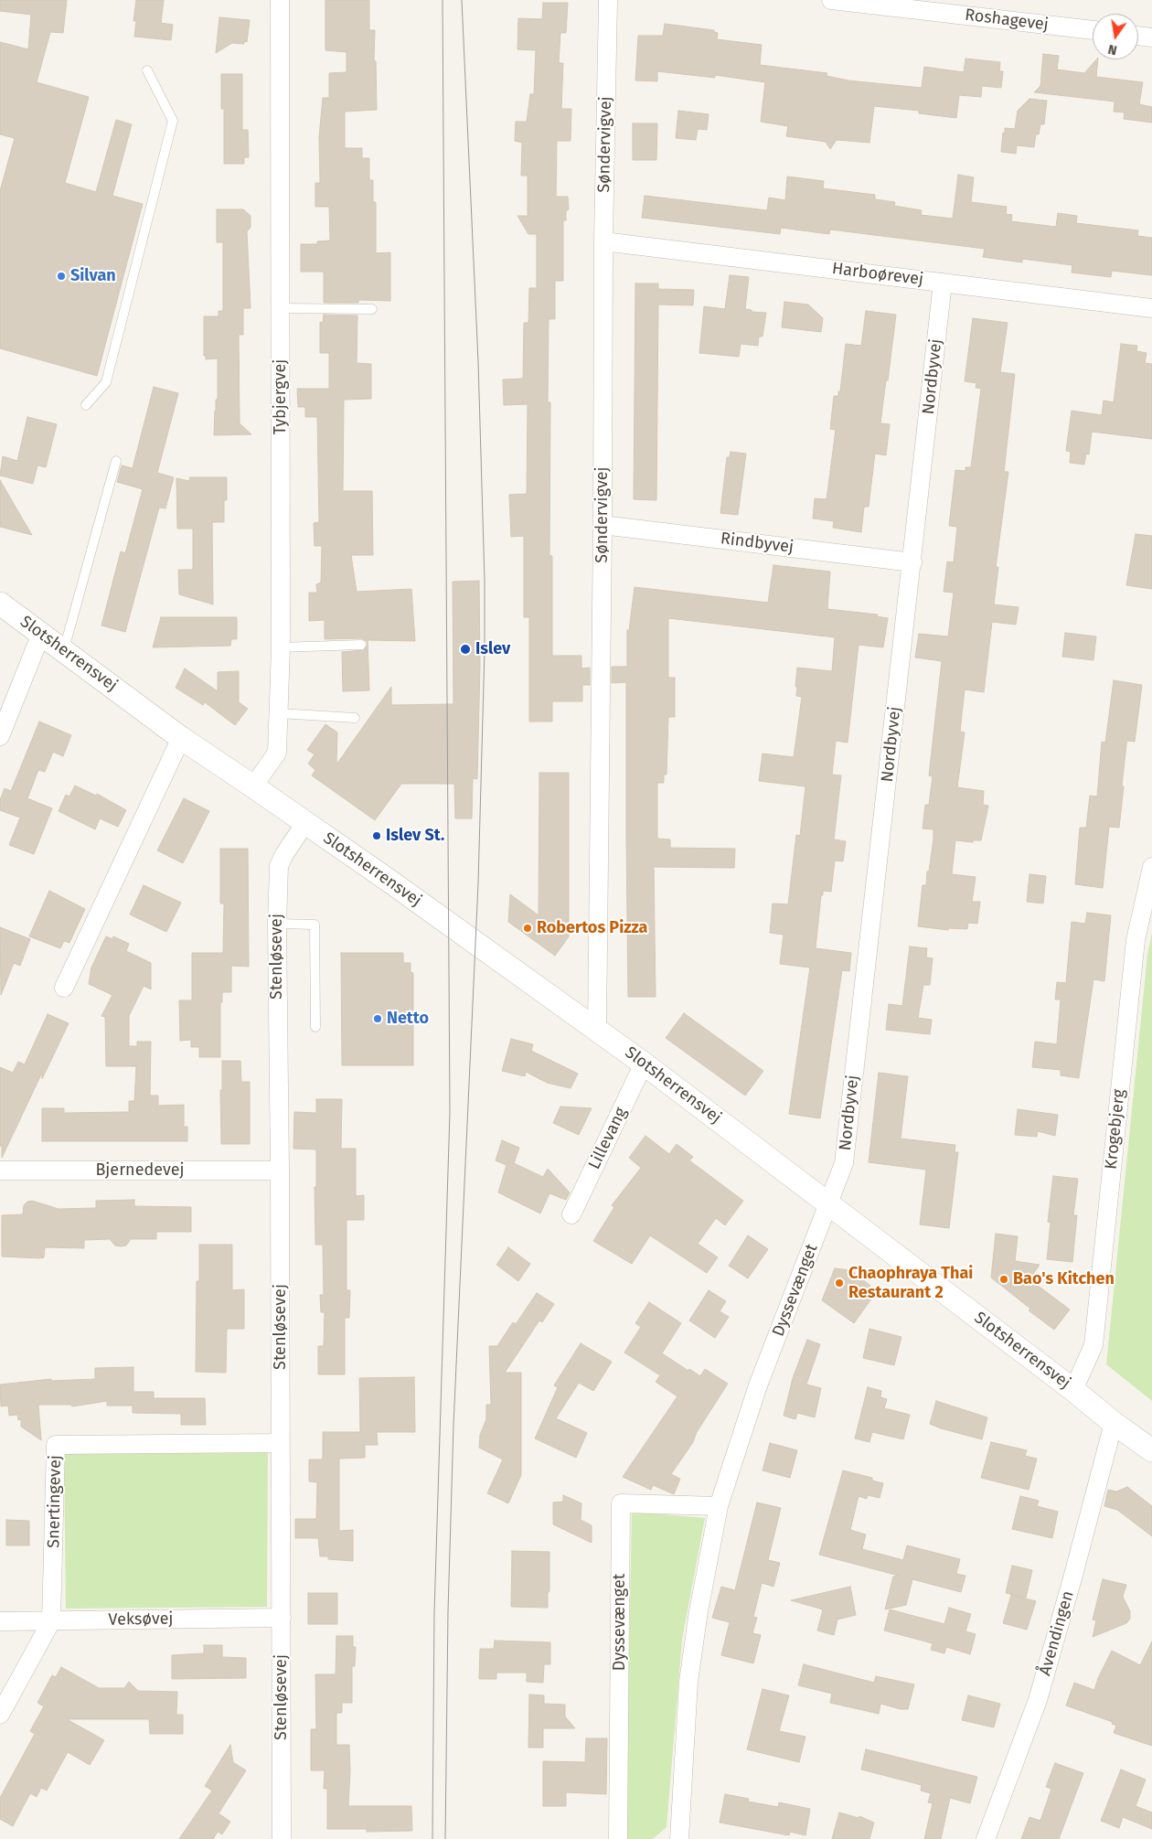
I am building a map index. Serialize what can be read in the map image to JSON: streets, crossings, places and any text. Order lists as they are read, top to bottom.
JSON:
{
  "streets": {
    "street": [
      "Roshagevej",
      "Søndervigvej",
      "Harboørevej",
      "Nordbyvej",
      "Tybjergvej",
      "Rindbyvej",
      "Slotsherrensvej",
      "Stenløsevej",
      "Krogebjerg",
      "Lillevang",
      "Bjernedevej",
      "Dyssevænget",
      "Snertingevej",
      "Veksøvej",
      "Åvendingen"
    ]
  },
  "crossings": [
    ["Søndervigvej", "Harboørevej"],
    ["Søndervigvej", "Rindbyvej"],
    ["Søndervigvej", "Slotsherrensvej"],
    ["Harboørevej", "Nordbyvej"],
    ["Nordbyvej", "Rindbyvej"],
    ["Nordbyvej", "Slotsherrensvej"],
    ["Nordbyvej", "Dyssevænget"],
    ["Tybjergvej", "Slotsherrensvej"],
    ["Slotsherrensvej", "Stenløsevej"],
    ["Slotsherrensvej", "Krogebjerg"],
    ["Slotsherrensvej", "Lillevang"],
    ["Slotsherrensvej", "Dyssevænget"],
    ["Slotsherrensvej", "Åvendingen"],
    ["Stenløsevej", "Bjernedevej"],
    ["Stenløsevej", "Snertingevej"],
    ["Stenløsevej", "Veksøvej"],
    ["Snertingevej", "Veksøvej"]
  ],
  "places": [
    "Silvan",
    "Islev",
    "Islev St.",
    "Robertos Pizza",
    "Netto",
    "Bao's Kitchen",
    "Chaophraya Thai Restaurant 2"
  ],
  "north": "bottom"
}
